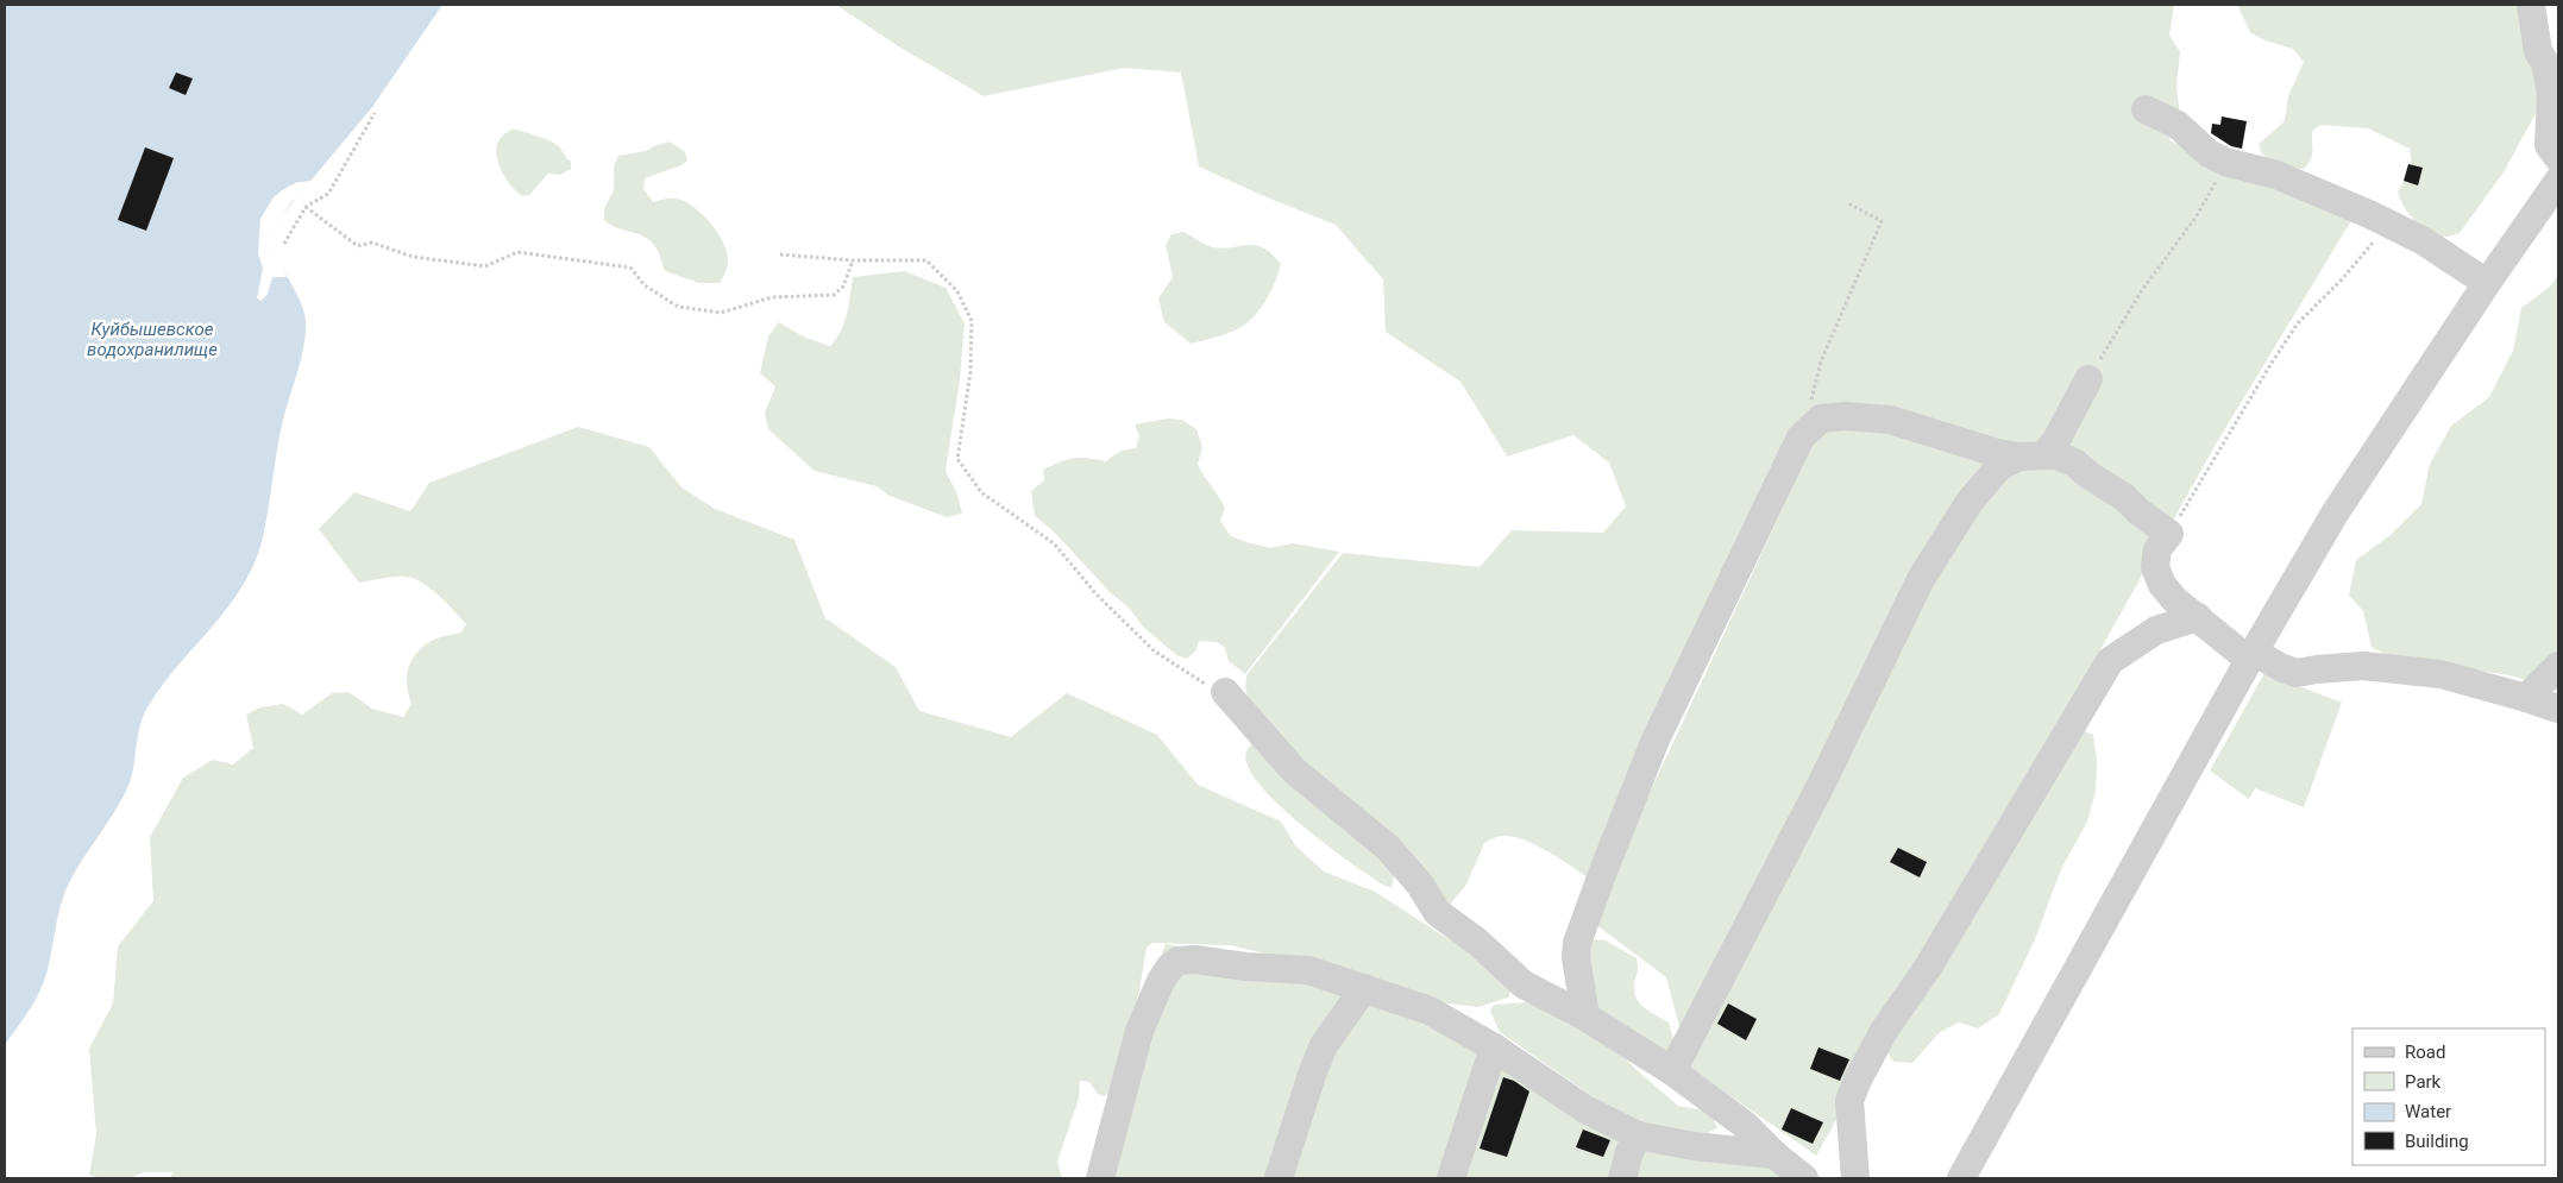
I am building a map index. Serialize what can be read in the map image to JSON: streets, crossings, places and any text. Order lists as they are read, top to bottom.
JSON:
{
  "water": ["Куйбышевское водохранилище"],
  "legend": [
    "Road",
    "Park",
    "Water",
    "Building"
  ]
}
